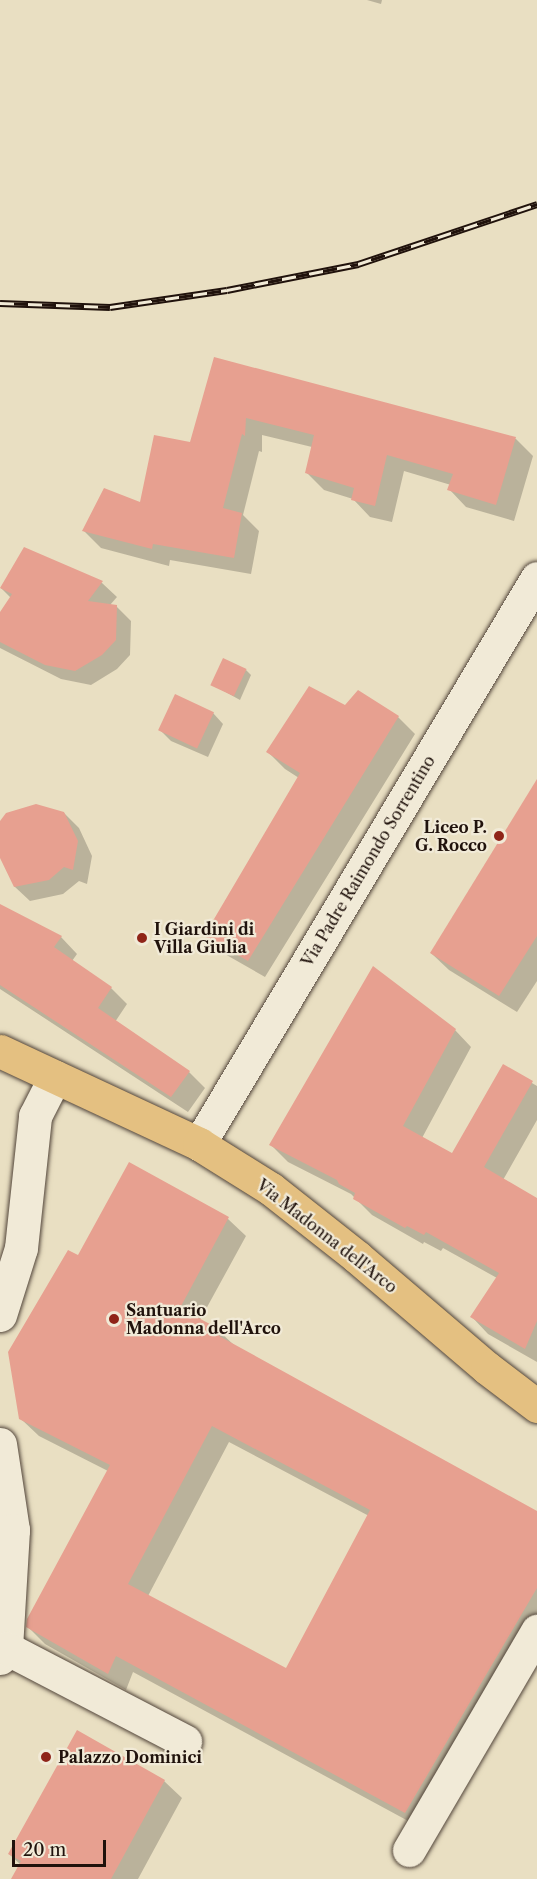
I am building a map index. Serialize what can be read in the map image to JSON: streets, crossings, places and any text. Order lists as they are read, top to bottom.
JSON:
{
  "streets": {
    "main road": ["Via Madonna dell'Arco"],
    "street": ["Via Padre Raimondo Sorrentino"]
  },
  "crossings": [
    ["Via Padre Raimondo Sorrentino", "Via Madonna dell'Arco"]
  ],
  "places": [
    "Liceo P. G. Rocco",
    "I Giardini di Villa Giulia",
    "Santuario Madonna dell'Arco",
    "Palazzo Dominici"
  ],
  "scale_bar": "20 m"
}
